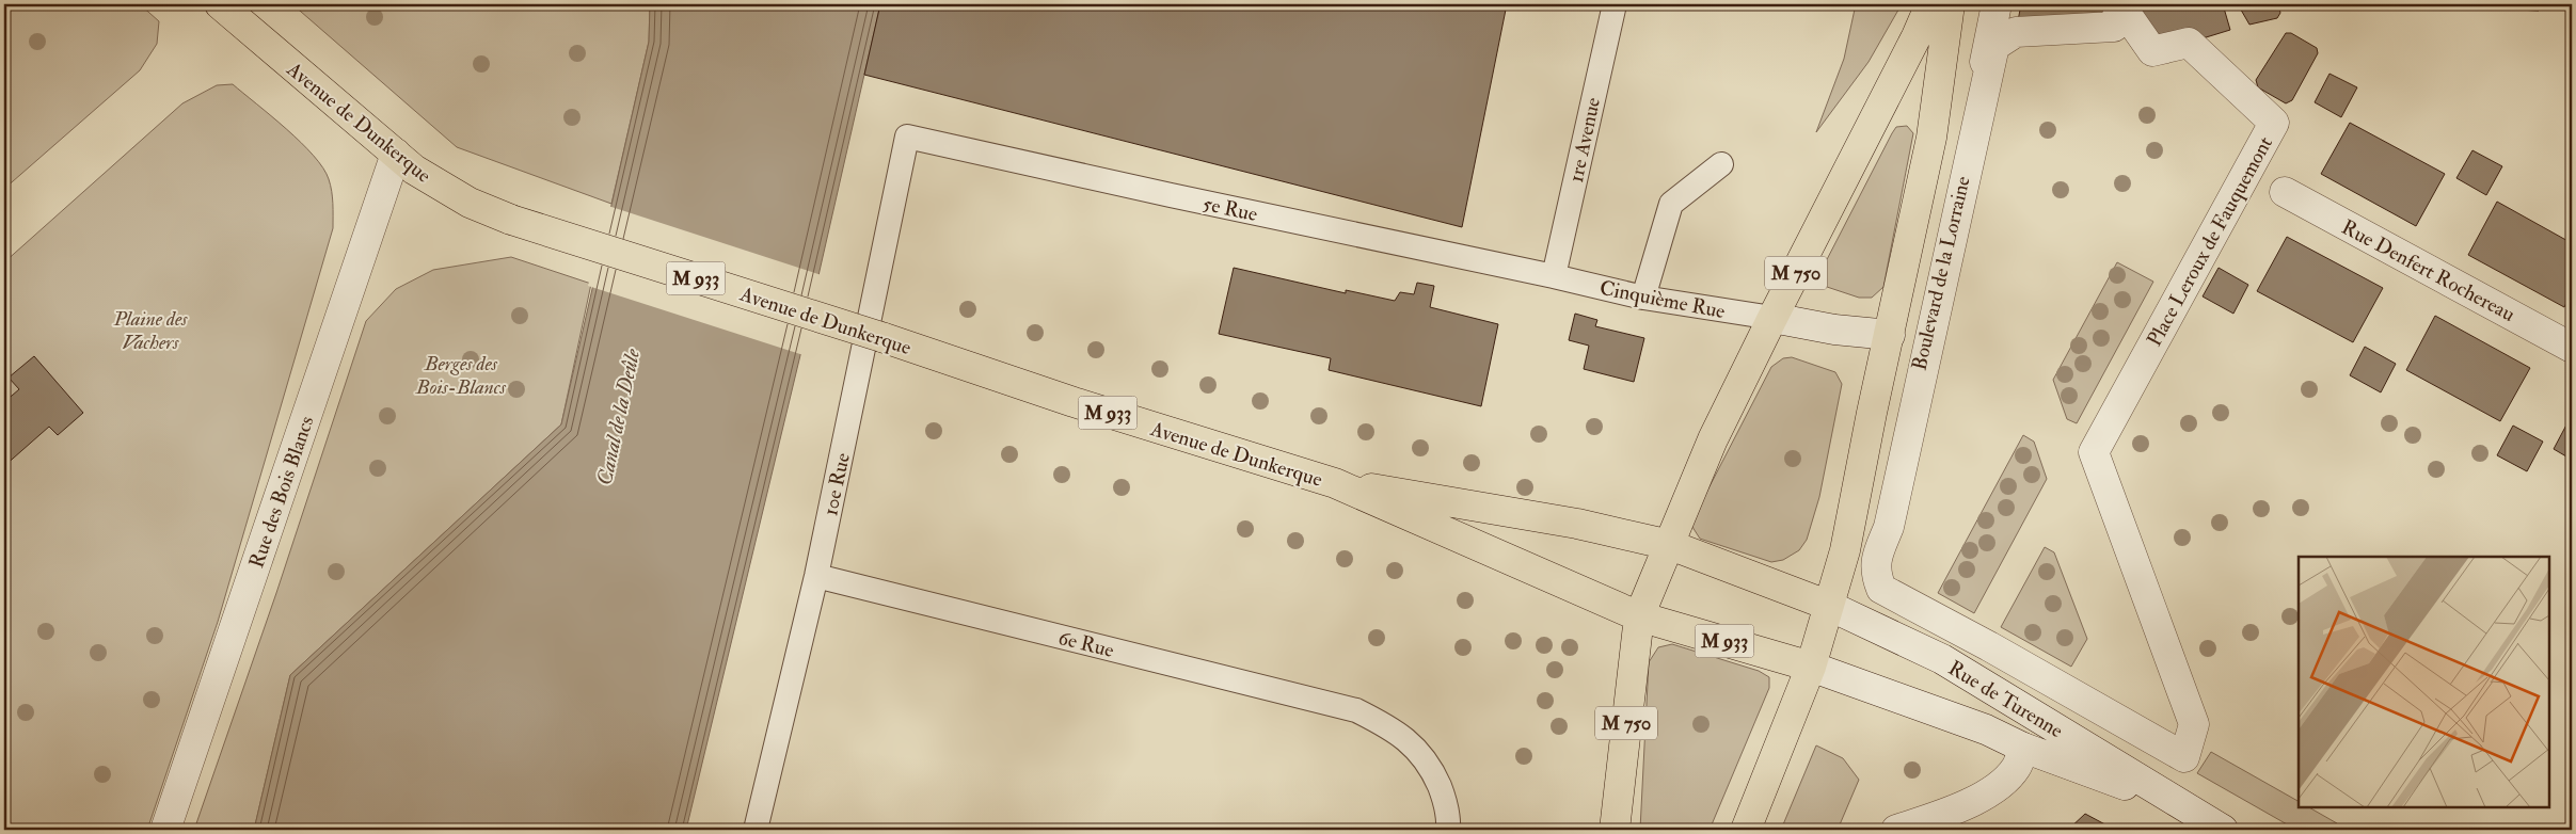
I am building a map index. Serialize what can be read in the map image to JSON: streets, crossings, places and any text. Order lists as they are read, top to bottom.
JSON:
{
  "streets": {
    "main road": [
      "Avenue de Dunkerque",
      "M 750",
      "Boulevard de la Lorraine",
      "M 933"
    ],
    "street": [
      "Place Leroux de Fauquemont",
      "Rue Denfert Rochereau",
      "Rue des Bois Blancs",
      "Rue de Turenne"
    ],
    "lane": [
      "1re Avenue",
      "5e Rue",
      "Cinquième Rue",
      "10e Rue",
      "6e Rue"
    ]
  },
  "crossings": [
    ["Avenue de Dunkerque", "M 750"],
    ["Avenue de Dunkerque", "Boulevard de la Lorraine"],
    ["Avenue de Dunkerque", "M 933"],
    ["Avenue de Dunkerque", "Rue des Bois Blancs"],
    ["Avenue de Dunkerque", "Rue de Turenne"],
    ["1re Avenue", "5e Rue"],
    ["1re Avenue", "Cinquième Rue"],
    ["5e Rue", "Cinquième Rue"],
    ["5e Rue", "10e Rue"],
    ["M 750", "Boulevard de la Lorraine"],
    ["M 750", "M 933"],
    ["M 750", "Cinquième Rue"],
    ["Boulevard de la Lorraine", "M 933"],
    ["Boulevard de la Lorraine", "Cinquième Rue"],
    ["Boulevard de la Lorraine", "Rue de Turenne"],
    ["M 933", "Rue de Turenne"],
    ["10e Rue", "6e Rue"]
  ],
  "water": ["Canal de la Deûle"],
  "parks": ["Plaine des Vachers", "Berges des Bois-Blancs"]
}
